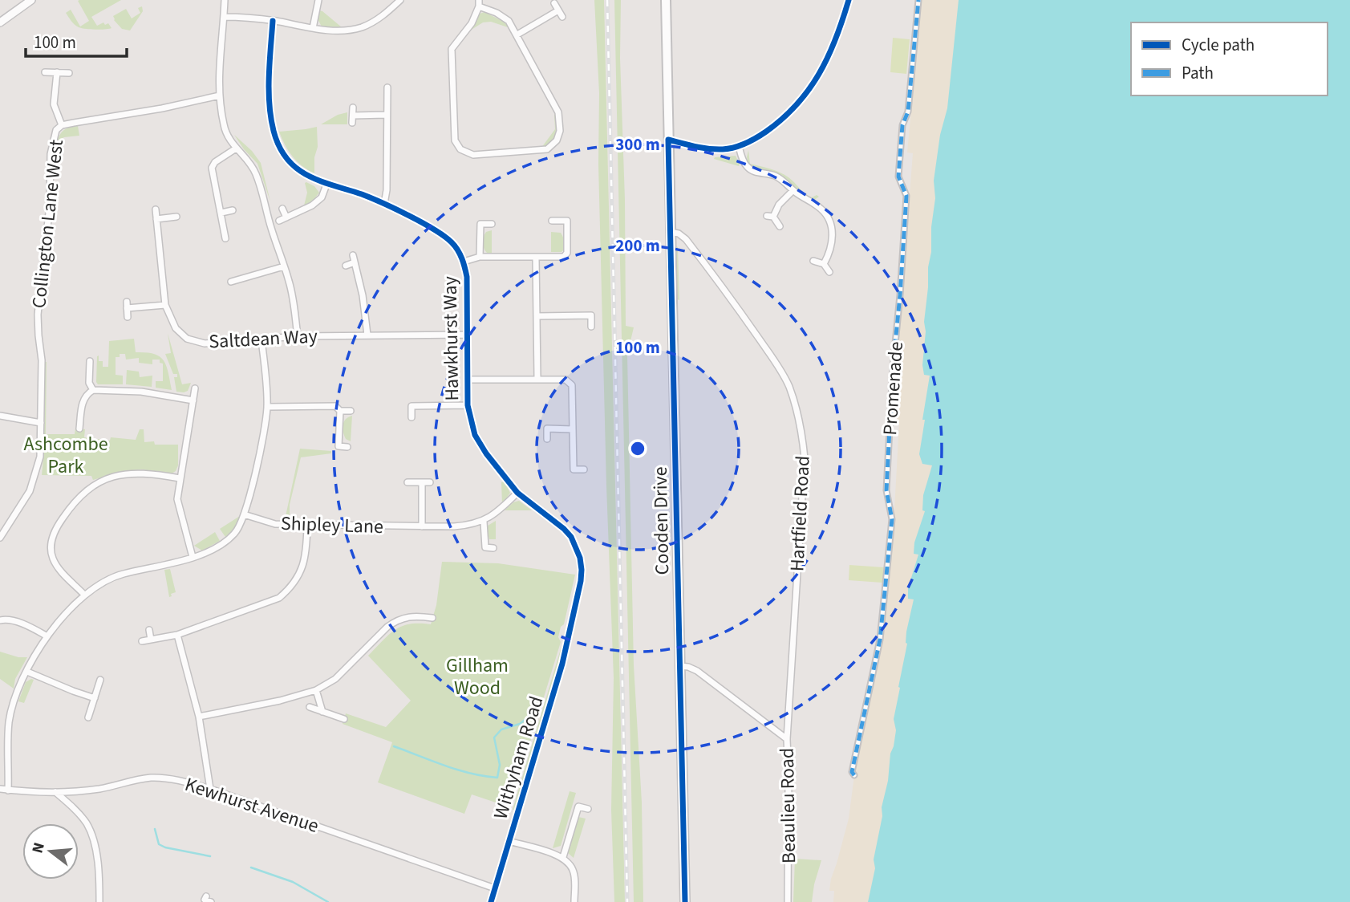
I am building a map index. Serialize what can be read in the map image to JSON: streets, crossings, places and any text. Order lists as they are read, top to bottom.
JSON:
{
  "streets": {
    "main road": ["Cooden Drive"],
    "street": [
      "Collington Lane West",
      "Saltdean Way",
      "Hawkhurst Way",
      "Promenade",
      "Hartfield Road",
      "Shipley Lane",
      "Withyham Road",
      "Kewhurst Avenue",
      "Beaulieu Road"
    ]
  },
  "crossings": [
    ["Saltdean Way", "Hawkhurst Way"],
    ["Hawkhurst Way", "Shipley Lane"],
    ["Hawkhurst Way", "Withyham Road"],
    ["Hartfield Road", "Cooden Drive"],
    ["Hartfield Road", "Beaulieu Road"],
    ["Cooden Drive", "Beaulieu Road"],
    ["Withyham Road", "Kewhurst Avenue"]
  ],
  "parks": ["Ashcombe Park", "Gillham Wood"],
  "legend": ["Cycle path", "Path"],
  "scale_bar": "100 m",
  "north": "left",
  "rings": ["300 m", "200 m", "100 m"]
}
